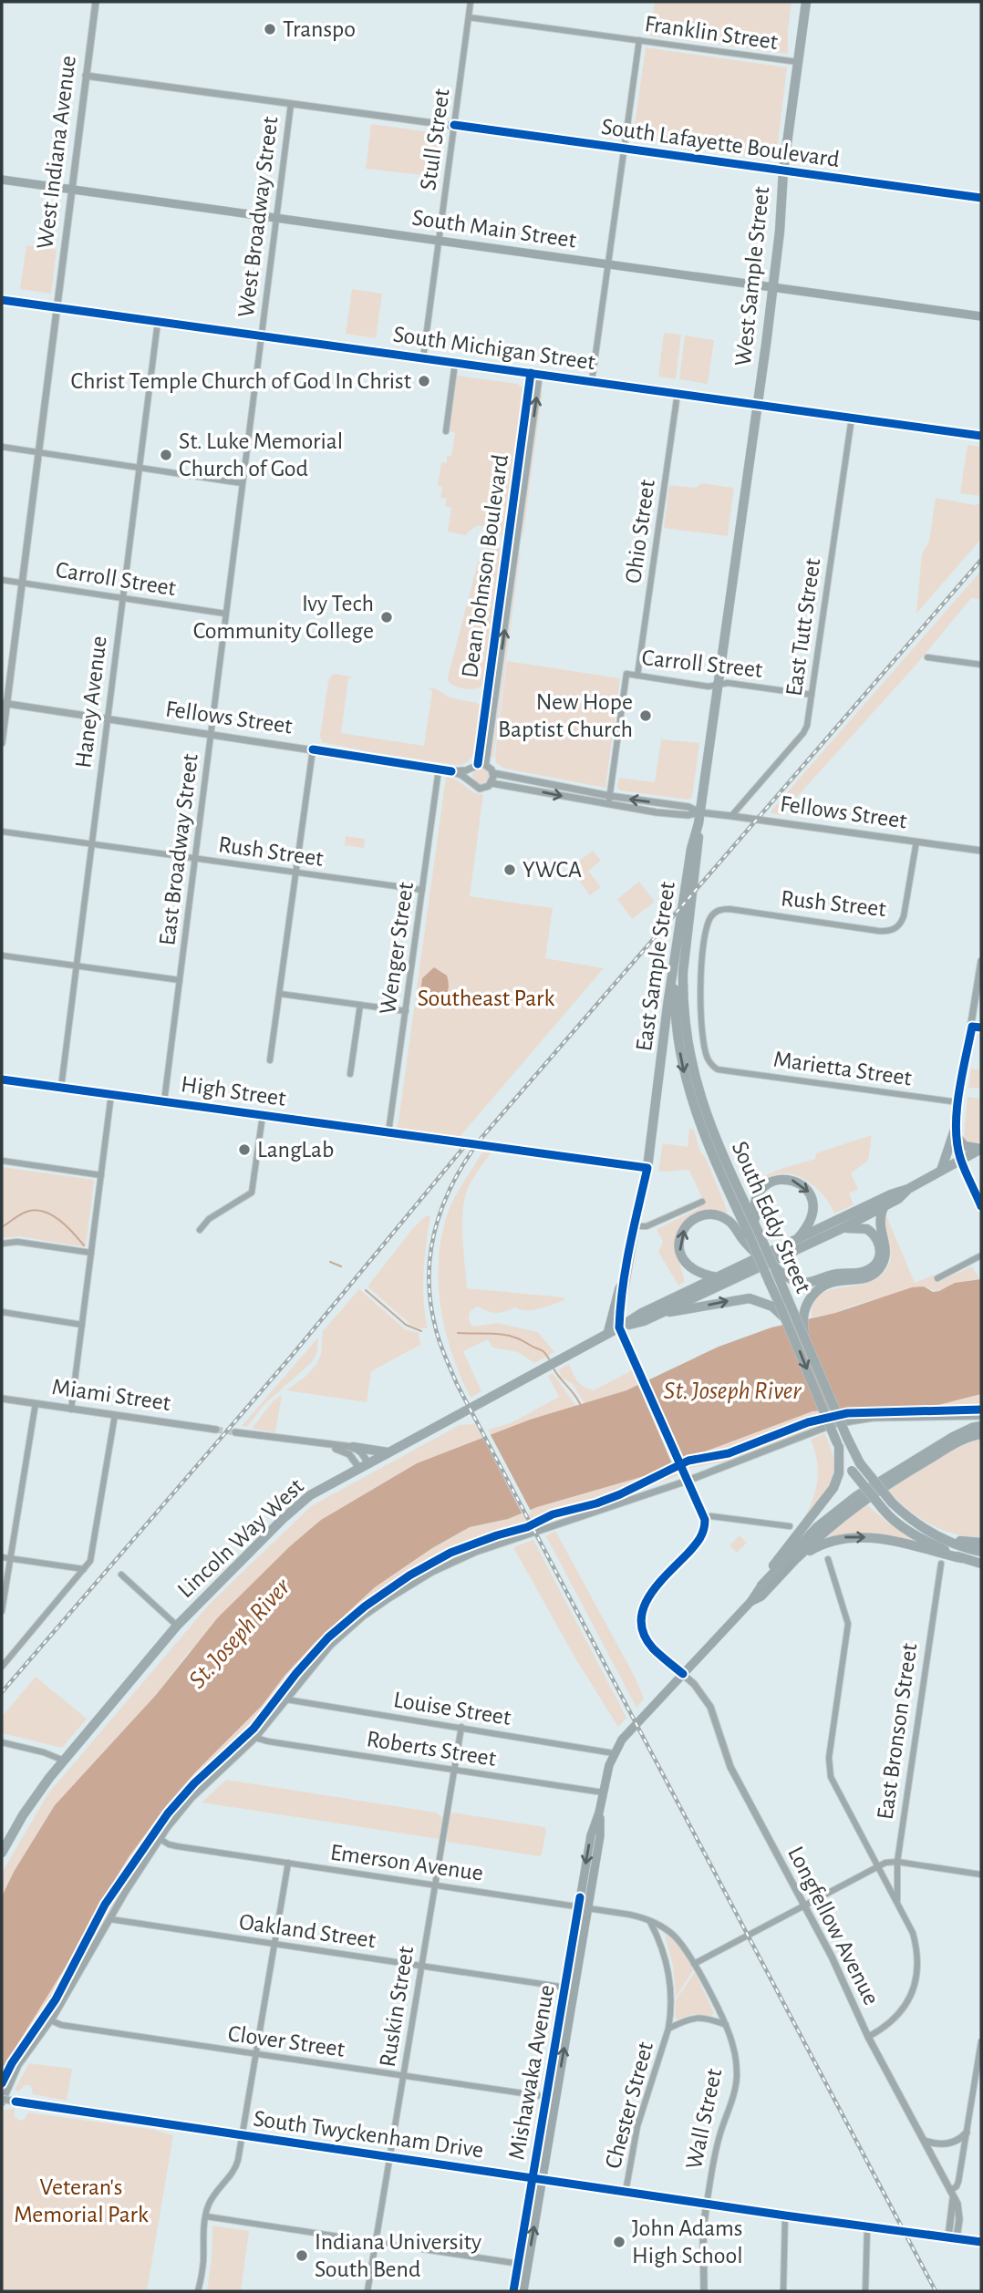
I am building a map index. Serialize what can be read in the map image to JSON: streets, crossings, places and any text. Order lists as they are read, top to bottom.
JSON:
{
  "streets": {
    "main road": [
      "South Main Street",
      "West Sample Street",
      "South Michigan Street",
      "East Sample Street",
      "South Eddy Street",
      "Lincoln Way West",
      "Mishawaka Avenue"
    ],
    "street": [
      "Franklin Street",
      "Stull Street",
      "South Lafayette Boulevard",
      "West Indiana Avenue",
      "West Broadway Street",
      "Ohio Street",
      "Dean Johnson Boulevard",
      "Carroll Street",
      "East Tutt Street",
      "Haney Avenue",
      "Fellows Street",
      "East Broadway Street",
      "Rush Street",
      "Wenger Street",
      "Marietta Street",
      "High Street",
      "Miami Street",
      "Louise Street",
      "East Bronson Street",
      "Roberts Street",
      "Emerson Avenue",
      "Longfellow Avenue",
      "Oakland Street",
      "Ruskin Street",
      "Clover Street",
      "Chester Street",
      "Wall Street",
      "South Twyckenham Drive"
    ]
  },
  "crossings": [
    ["Franklin Street", "Stull Street"],
    ["Franklin Street", "West Sample Street"],
    ["Stull Street", "South Lafayette Boulevard"],
    ["Stull Street", "South Main Street"],
    ["Stull Street", "South Michigan Street"],
    ["South Lafayette Boulevard", "West Indiana Avenue"],
    ["South Lafayette Boulevard", "West Broadway Street"],
    ["South Lafayette Boulevard", "West Sample Street"],
    ["West Indiana Avenue", "South Main Street"],
    ["West Indiana Avenue", "South Michigan Street"],
    ["West Indiana Avenue", "Carroll Street"],
    ["West Indiana Avenue", "Fellows Street"],
    ["West Broadway Street", "South Main Street"],
    ["West Broadway Street", "South Michigan Street"],
    ["West Broadway Street", "East Broadway Street"],
    ["South Main Street", "West Sample Street"],
    ["West Sample Street", "South Michigan Street"],
    ["West Sample Street", "East Sample Street"],
    ["South Michigan Street", "Ohio Street"],
    ["South Michigan Street", "Dean Johnson Boulevard"],
    ["South Michigan Street", "East Tutt Street"],
    ["South Michigan Street", "Haney Avenue"],
    ["South Michigan Street", "East Broadway Street"],
    ["South Michigan Street", "East Sample Street"],
    ["Ohio Street", "Carroll Street"],
    ["Dean Johnson Boulevard", "Fellows Street"],
    ["Carroll Street", "East Tutt Street"],
    ["Carroll Street", "Haney Avenue"],
    ["Carroll Street", "Fellows Street"],
    ["Carroll Street", "East Broadway Street"],
    ["Carroll Street", "East Sample Street"],
    ["East Tutt Street", "Fellows Street"],
    ["Haney Avenue", "Fellows Street"],
    ["Haney Avenue", "Rush Street"],
    ["Haney Avenue", "High Street"],
    ["Fellows Street", "East Broadway Street"],
    ["Fellows Street", "Rush Street"],
    ["Fellows Street", "Wenger Street"],
    ["Fellows Street", "East Sample Street"],
    ["East Broadway Street", "Rush Street"],
    ["East Broadway Street", "High Street"],
    ["Rush Street", "Wenger Street"],
    ["Rush Street", "Marietta Street"],
    ["Wenger Street", "High Street"],
    ["East Sample Street", "South Eddy Street"],
    ["East Sample Street", "Lincoln Way West"],
    ["East Sample Street", "Longfellow Avenue"],
    ["Louise Street", "Ruskin Street"],
    ["Louise Street", "Mishawaka Avenue"],
    ["Roberts Street", "Ruskin Street"],
    ["Roberts Street", "Mishawaka Avenue"],
    ["Emerson Avenue", "Ruskin Street"],
    ["Emerson Avenue", "Mishawaka Avenue"],
    ["Emerson Avenue", "Chester Street"],
    ["Emerson Avenue", "Wall Street"],
    ["Longfellow Avenue", "Mishawaka Avenue"],
    ["Longfellow Avenue", "South Twyckenham Drive"],
    ["Oakland Street", "Ruskin Street"],
    ["Oakland Street", "Mishawaka Avenue"],
    ["Ruskin Street", "Clover Street"],
    ["Ruskin Street", "South Twyckenham Drive"],
    ["Clover Street", "Mishawaka Avenue"],
    ["Mishawaka Avenue", "South Twyckenham Drive"],
    ["Chester Street", "Wall Street"],
    ["Chester Street", "South Twyckenham Drive"],
    ["Wall Street", "South Twyckenham Drive"]
  ],
  "water": ["St. Joseph River"],
  "parks": ["Southeast Park", "Veteran's Memorial Park"],
  "places": [
    "Transpo",
    "Christ Temple Church of God In Christ",
    "St. Luke Memorial Church of God",
    "Ivy Tech Community College",
    "New Hope Baptist Church",
    "YWCA",
    "LangLab",
    "John Adams High School",
    "Indiana University South Bend"
  ]
}
